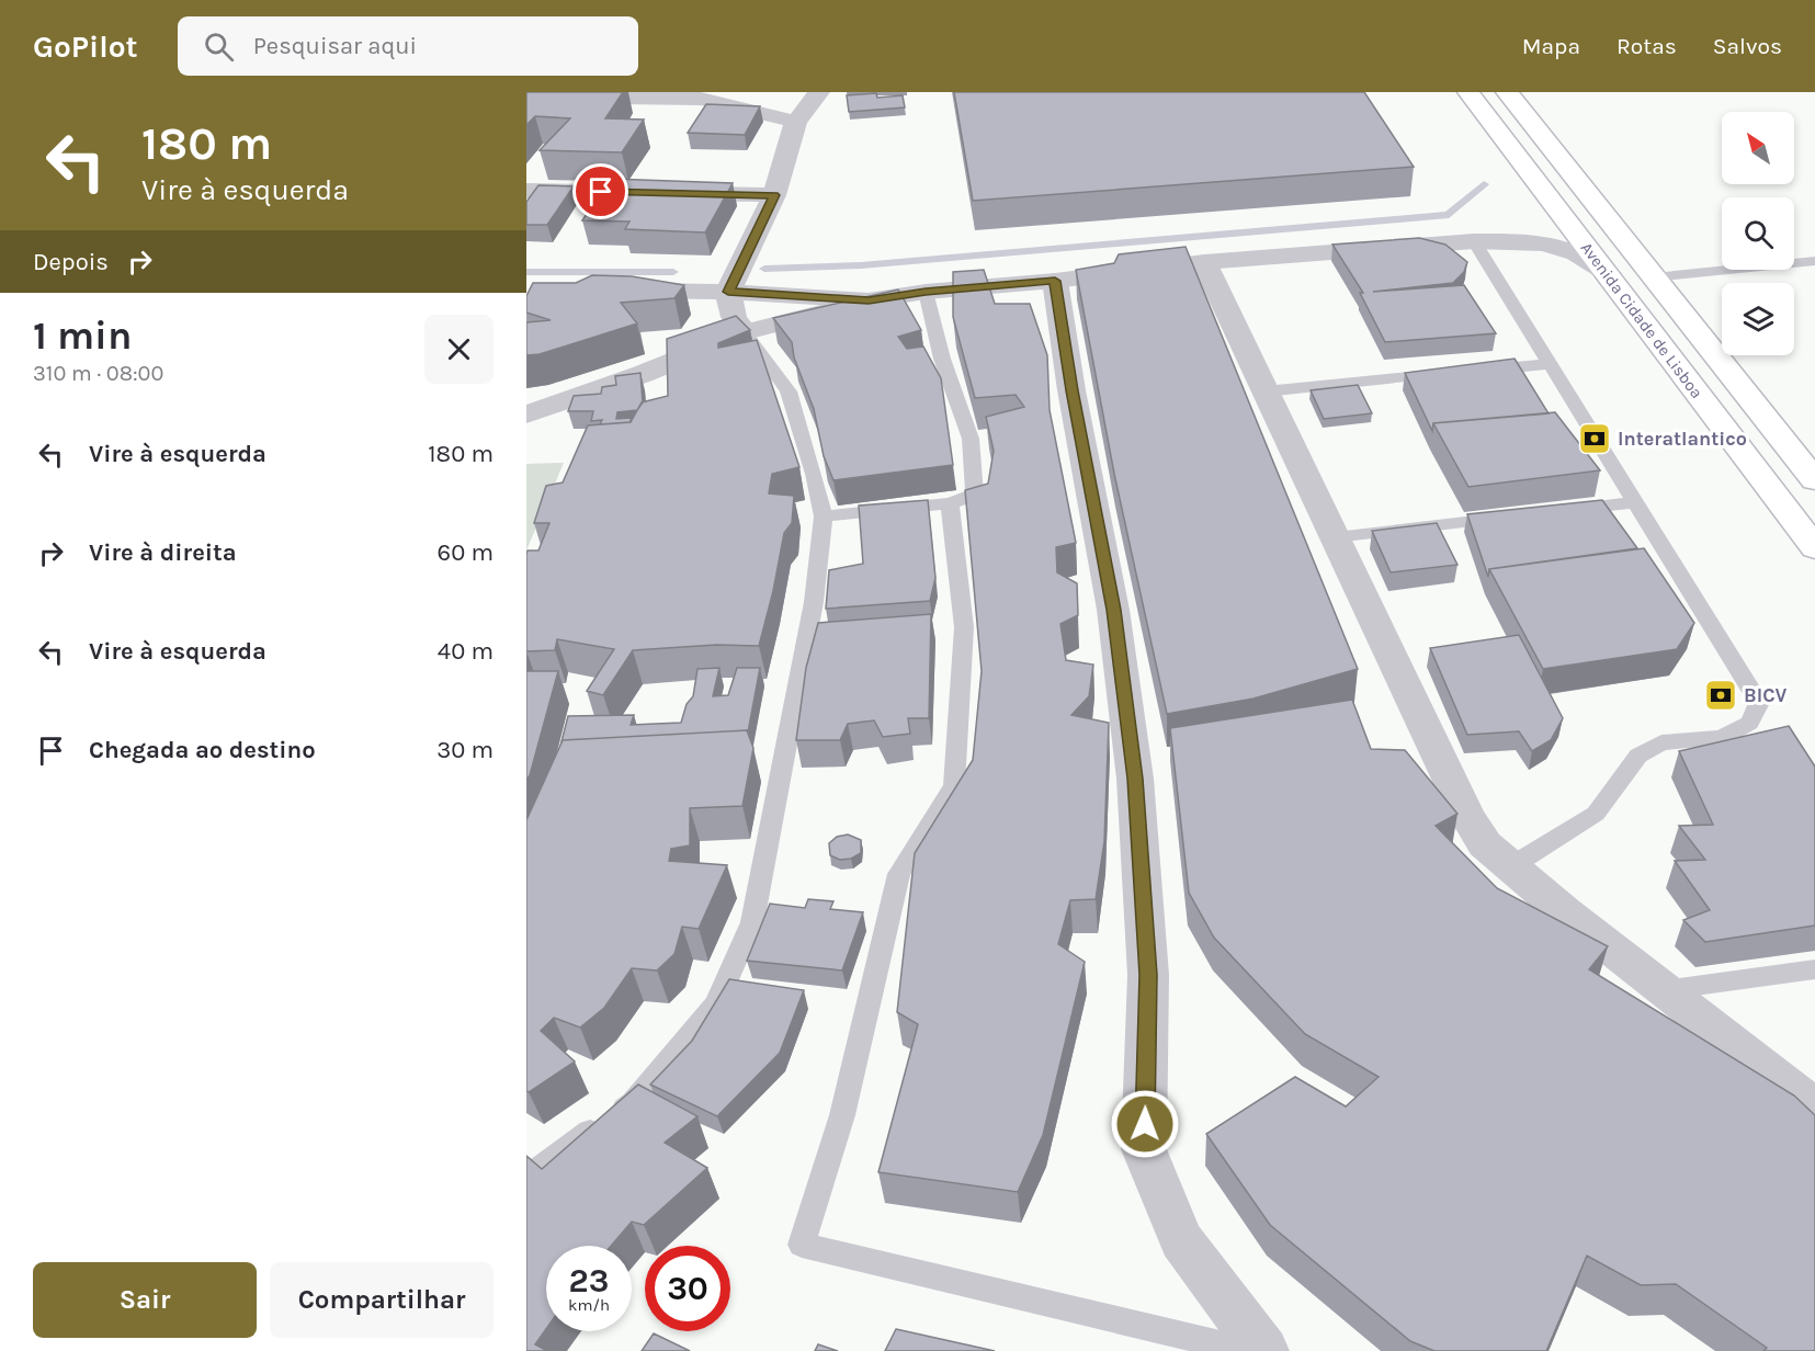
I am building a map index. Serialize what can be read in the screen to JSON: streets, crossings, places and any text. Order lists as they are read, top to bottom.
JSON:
{
  "streets": {
    "main road": ["Avenida Cidade de Lisboa"]
  },
  "places": {
    "bank": ["Interatlantico", "BICV"]
  },
  "north": "top left",
  "page": {
    "header": "GoPilot",
    "search": "Pesquisar aqui",
    "nav": ["Mapa", "Rotas", "Salvos"],
    "turn": ["180 m", "Vire à esquerda"],
    "then": "Depois",
    "heading": ["1 min", "310 m · 08:00"],
    "list": [
      {
        "name": "Vire à esquerda",
        "value": "180 m"
      },
      {
        "name": "Vire à direita",
        "value": "60 m"
      },
      {
        "name": "Vire à esquerda",
        "value": "40 m"
      },
      {
        "name": "Chegada ao destino",
        "value": "30 m"
      }
    ],
    "speed": "23 km/h",
    "limit": "30",
    "buttons": ["Sair", "Compartilhar"]
  }
}
